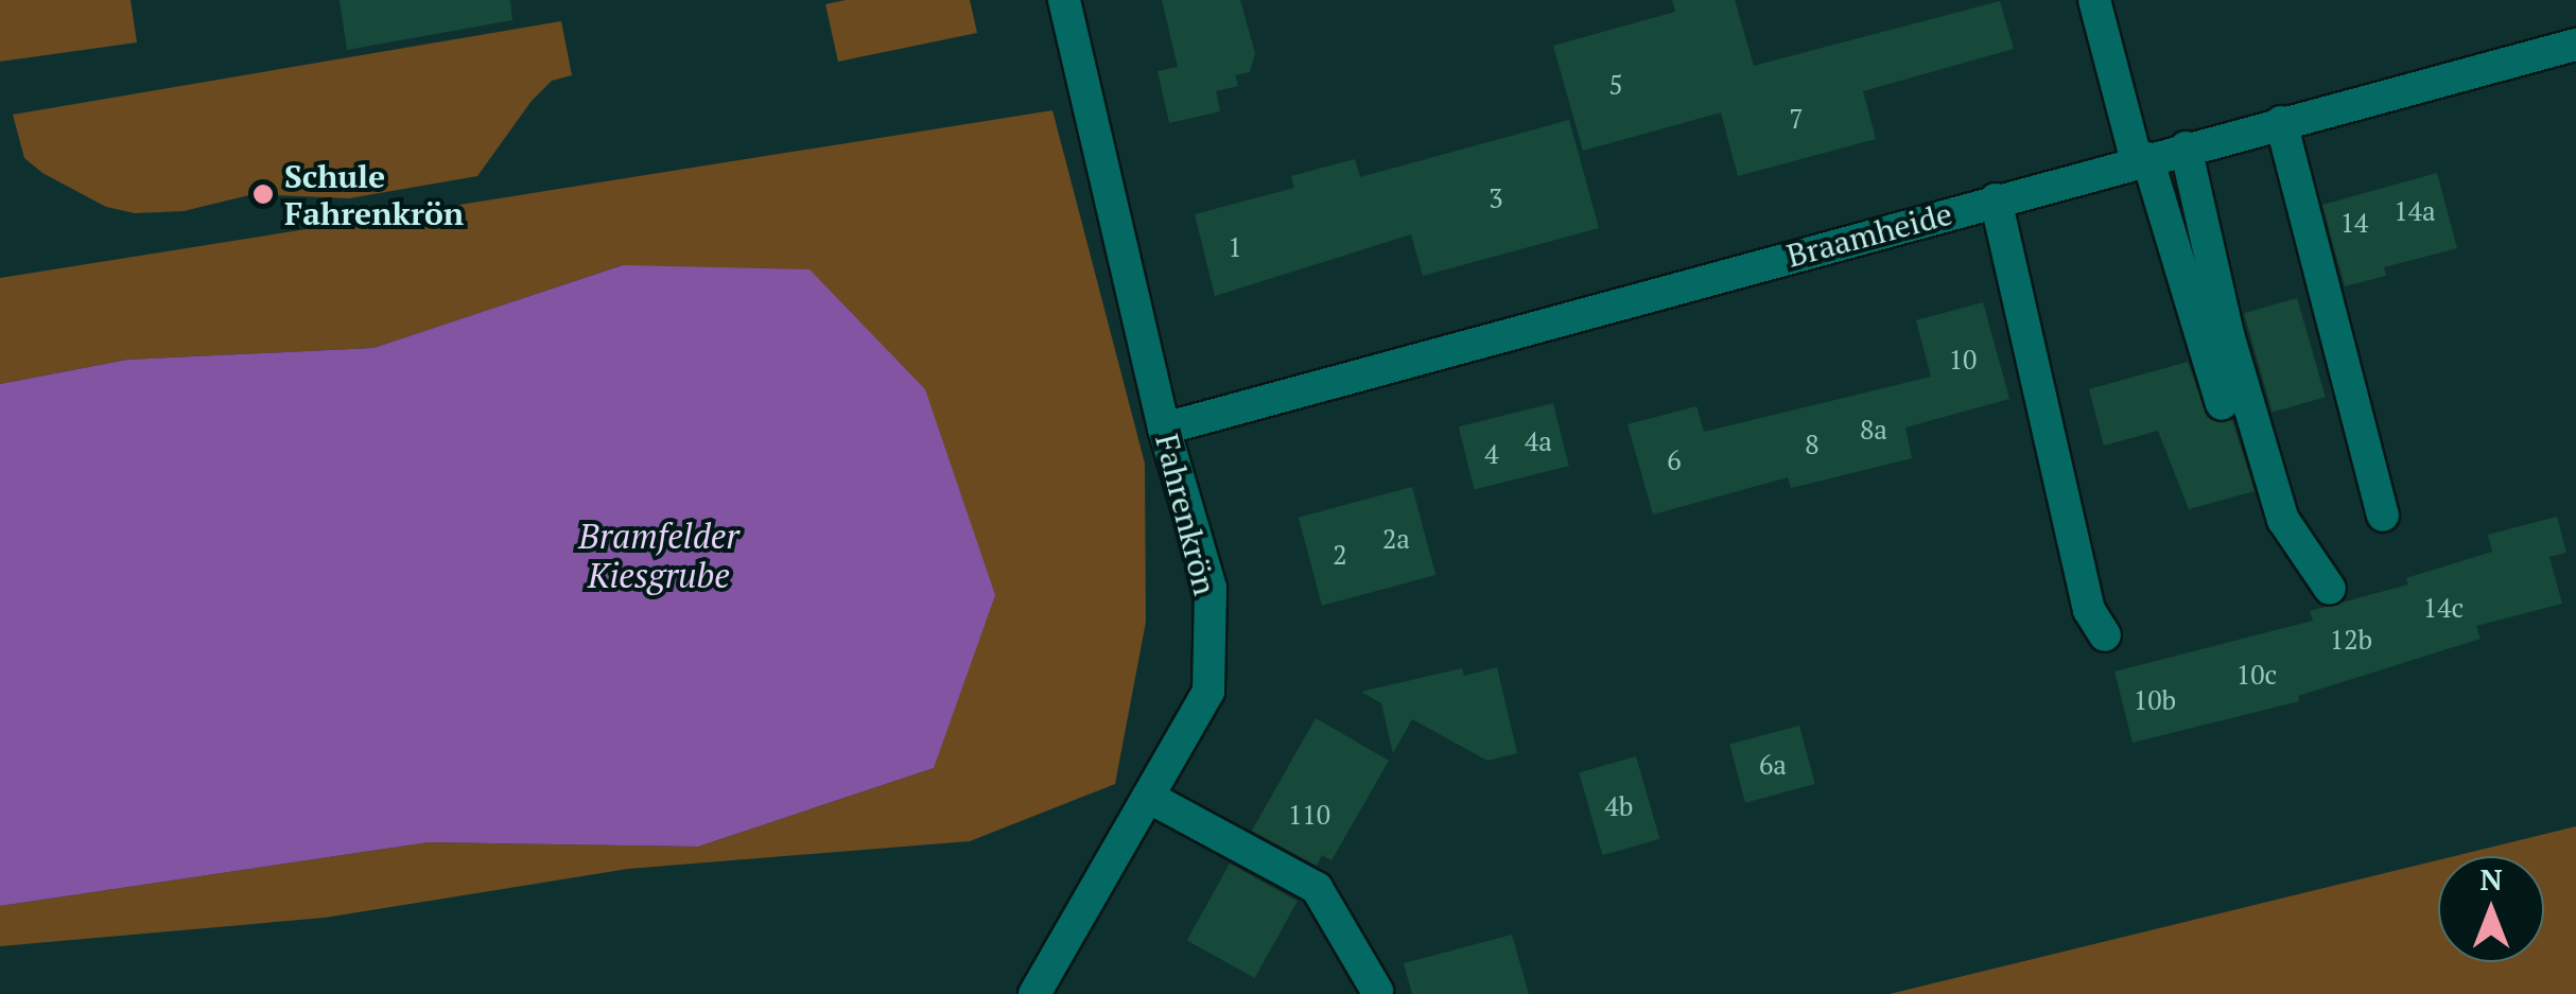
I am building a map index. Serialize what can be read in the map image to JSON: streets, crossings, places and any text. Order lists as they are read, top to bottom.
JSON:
{
  "streets": {
    "street": ["Braamheide", "Fahrenkrön"]
  },
  "crossings": [
    ["Braamheide", "Fahrenkrön"]
  ],
  "water": ["Bramfelder Kiesgrube"],
  "places": ["Schule Fahrenkrön"],
  "house_numbers": [
    "5",
    "7",
    "3",
    "14a",
    "14",
    "1",
    "10",
    "8a",
    "4a",
    "8",
    "4",
    "6",
    "2a",
    "2",
    "14c",
    "12b",
    "10c",
    "10b",
    "6a",
    "4b",
    "110"
  ],
  "north": "top"
}
